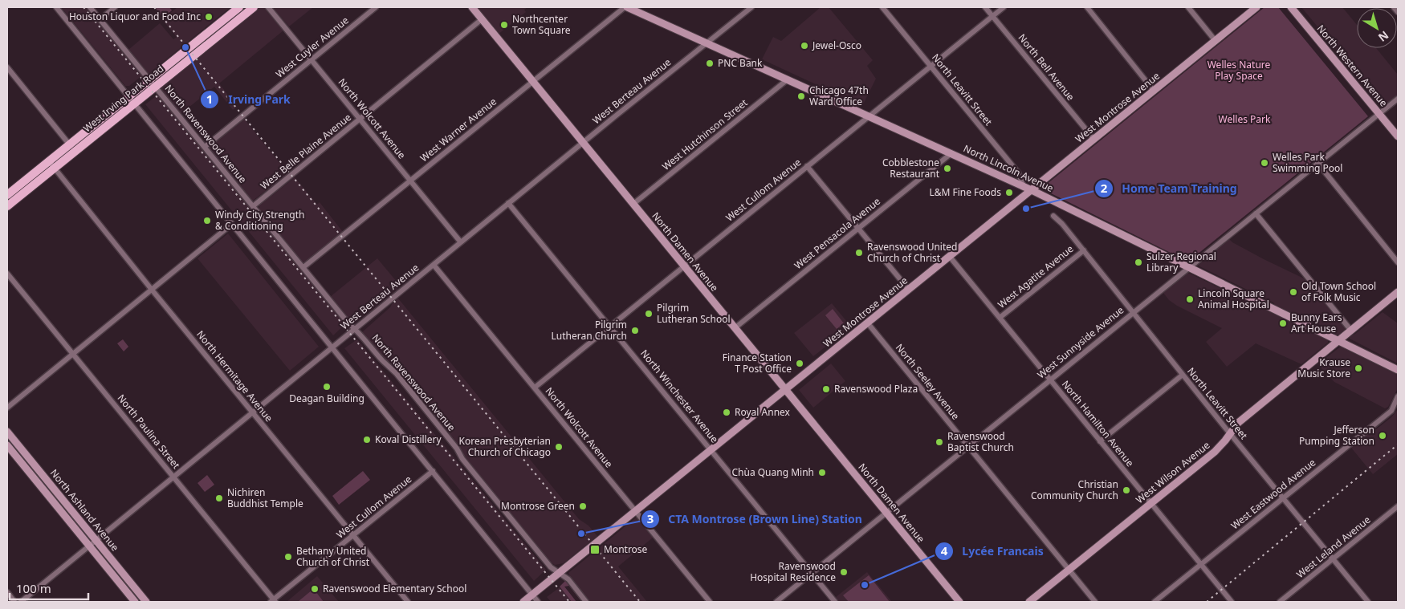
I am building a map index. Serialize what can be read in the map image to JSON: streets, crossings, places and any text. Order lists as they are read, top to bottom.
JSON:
{
  "streets": {
    "main road": [
      "North Western Avenue",
      "West Irving Park Road",
      "West Montrose Avenue",
      "North Lincoln Avenue",
      "North Damen Avenue",
      "West Wilson Avenue",
      "North Ashland Avenue"
    ],
    "street": [
      "West Cuyler Avenue",
      "North Bell Avenue",
      "North Leavitt Street",
      "West Berteau Avenue",
      "North Wolcott Avenue",
      "West Warner Avenue",
      "North Ravenswood Avenue",
      "West Hutchinson Street",
      "West Belle Plaine Avenue",
      "West Cullom Avenue",
      "West Pensacola Avenue",
      "West Agatite Avenue",
      "West Sunnyside Avenue",
      "North Hermitage Avenue",
      "North Seeley Avenue",
      "North Winchester Avenue",
      "North Hamilton Avenue",
      "North Paulina Street",
      "West Eastwood Avenue",
      "West Leland Avenue"
    ]
  },
  "crossings": [
    ["West Cuyler Avenue", "North Wolcott Avenue"],
    ["West Cuyler Avenue", "North Ravenswood Avenue"],
    ["North Western Avenue", "West Sunnyside Avenue"],
    ["North Bell Avenue", "West Montrose Avenue"],
    ["North Bell Avenue", "West Cullom Avenue"],
    ["North Leavitt Street", "North Lincoln Avenue"],
    ["North Leavitt Street", "West Cullom Avenue"],
    ["North Leavitt Street", "West Agatite Avenue"],
    ["North Leavitt Street", "West Sunnyside Avenue"],
    ["North Leavitt Street", "West Wilson Avenue"],
    ["North Leavitt Street", "West Eastwood Avenue"],
    ["North Leavitt Street", "West Leland Avenue"],
    ["West Berteau Avenue", "North Wolcott Avenue"],
    ["West Berteau Avenue", "North Ravenswood Avenue"],
    ["West Berteau Avenue", "North Lincoln Avenue"],
    ["West Berteau Avenue", "North Damen Avenue"],
    ["West Berteau Avenue", "North Hermitage Avenue"],
    ["West Berteau Avenue", "North Winchester Avenue"],
    ["West Berteau Avenue", "North Paulina Street"],
    ["West Berteau Avenue", "North Ashland Avenue"],
    ["West Irving Park Road", "North Ravenswood Avenue"],
    ["West Irving Park Road", "North Hermitage Avenue"],
    ["West Montrose Avenue", "North Wolcott Avenue"],
    ["West Montrose Avenue", "North Ravenswood Avenue"],
    ["West Montrose Avenue", "North Lincoln Avenue"],
    ["West Montrose Avenue", "North Damen Avenue"],
    ["West Montrose Avenue", "North Seeley Avenue"],
    ["West Montrose Avenue", "North Winchester Avenue"],
    ["West Montrose Avenue", "North Hamilton Avenue"],
    ["North Wolcott Avenue", "West Warner Avenue"],
    ["North Wolcott Avenue", "West Belle Plaine Avenue"],
    ["North Wolcott Avenue", "West Cullom Avenue"],
    ["West Warner Avenue", "North Ravenswood Avenue"],
    ["West Warner Avenue", "North Lincoln Avenue"],
    ["West Warner Avenue", "North Damen Avenue"],
    ["North Ravenswood Avenue", "West Belle Plaine Avenue"],
    ["West Hutchinson Street", "North Lincoln Avenue"],
    ["West Hutchinson Street", "North Damen Avenue"],
    ["West Belle Plaine Avenue", "North Damen Avenue"],
    ["North Lincoln Avenue", "West Cullom Avenue"],
    ["North Lincoln Avenue", "West Pensacola Avenue"],
    ["North Lincoln Avenue", "West Sunnyside Avenue"],
    ["North Lincoln Avenue", "West Wilson Avenue"],
    ["West Cullom Avenue", "North Damen Avenue"],
    ["West Cullom Avenue", "North Hermitage Avenue"],
    ["West Cullom Avenue", "North Winchester Avenue"],
    ["West Cullom Avenue", "North Paulina Street"],
    ["West Pensacola Avenue", "North Damen Avenue"],
    ["North Damen Avenue", "West Sunnyside Avenue"],
    ["West Agatite Avenue", "North Hamilton Avenue"],
    ["West Sunnyside Avenue", "North Seeley Avenue"],
    ["West Sunnyside Avenue", "North Winchester Avenue"],
    ["West Sunnyside Avenue", "North Hamilton Avenue"],
    ["North Seeley Avenue", "West Wilson Avenue"],
    ["North Hamilton Avenue", "West Wilson Avenue"],
    ["North Hamilton Avenue", "West Eastwood Avenue"]
  ],
  "parks": ["Welles Nature Play Space", "Welles Park"],
  "places": {
    "other": [
      "Houston Liquor and Food Inc",
      "Northcenter Town Square",
      "Jewel-Osco",
      "Irving Park",
      "PNC Bank",
      "Chicago 47th Ward Office",
      "Welles Park Swimming Pool",
      "Cobblestone Restaurant",
      "L&M Fine Foods",
      "Home Team Training",
      "Windy City Strength & Conditioning",
      "Ravenswood United Church of Christ",
      "Sulzer Regional Library",
      "Old Town School of Folk Music",
      "Lincoln Square Animal Hospital",
      "Pilgrim Lutheran School",
      "Bunny Ears Art House",
      "Pilgrim Lutheran Church",
      "Finance Station T Post Office",
      "Krause Music Store",
      "Deagan Building",
      "Ravenswood Plaza",
      "Royal Annex",
      "Jefferson Pumping Station",
      "Koval Distillery",
      "Ravenswood Baptist Church",
      "Korean Presbyterian Church of Chicago",
      "Chùa Quang Minh",
      "Christian Community Church",
      "Nichiren Buddhist Temple",
      "Montrose Green",
      "CTA Montrose (Brown Line) Station",
      "Bethany United Church of Christ",
      "Ravenswood Hospital Residence",
      "Lycée Francais",
      "Ravenswood Elementary School"
    ],
    "transit": ["Montrose"]
  },
  "scale_bar": "100 m",
  "north": "bottom right"
}
